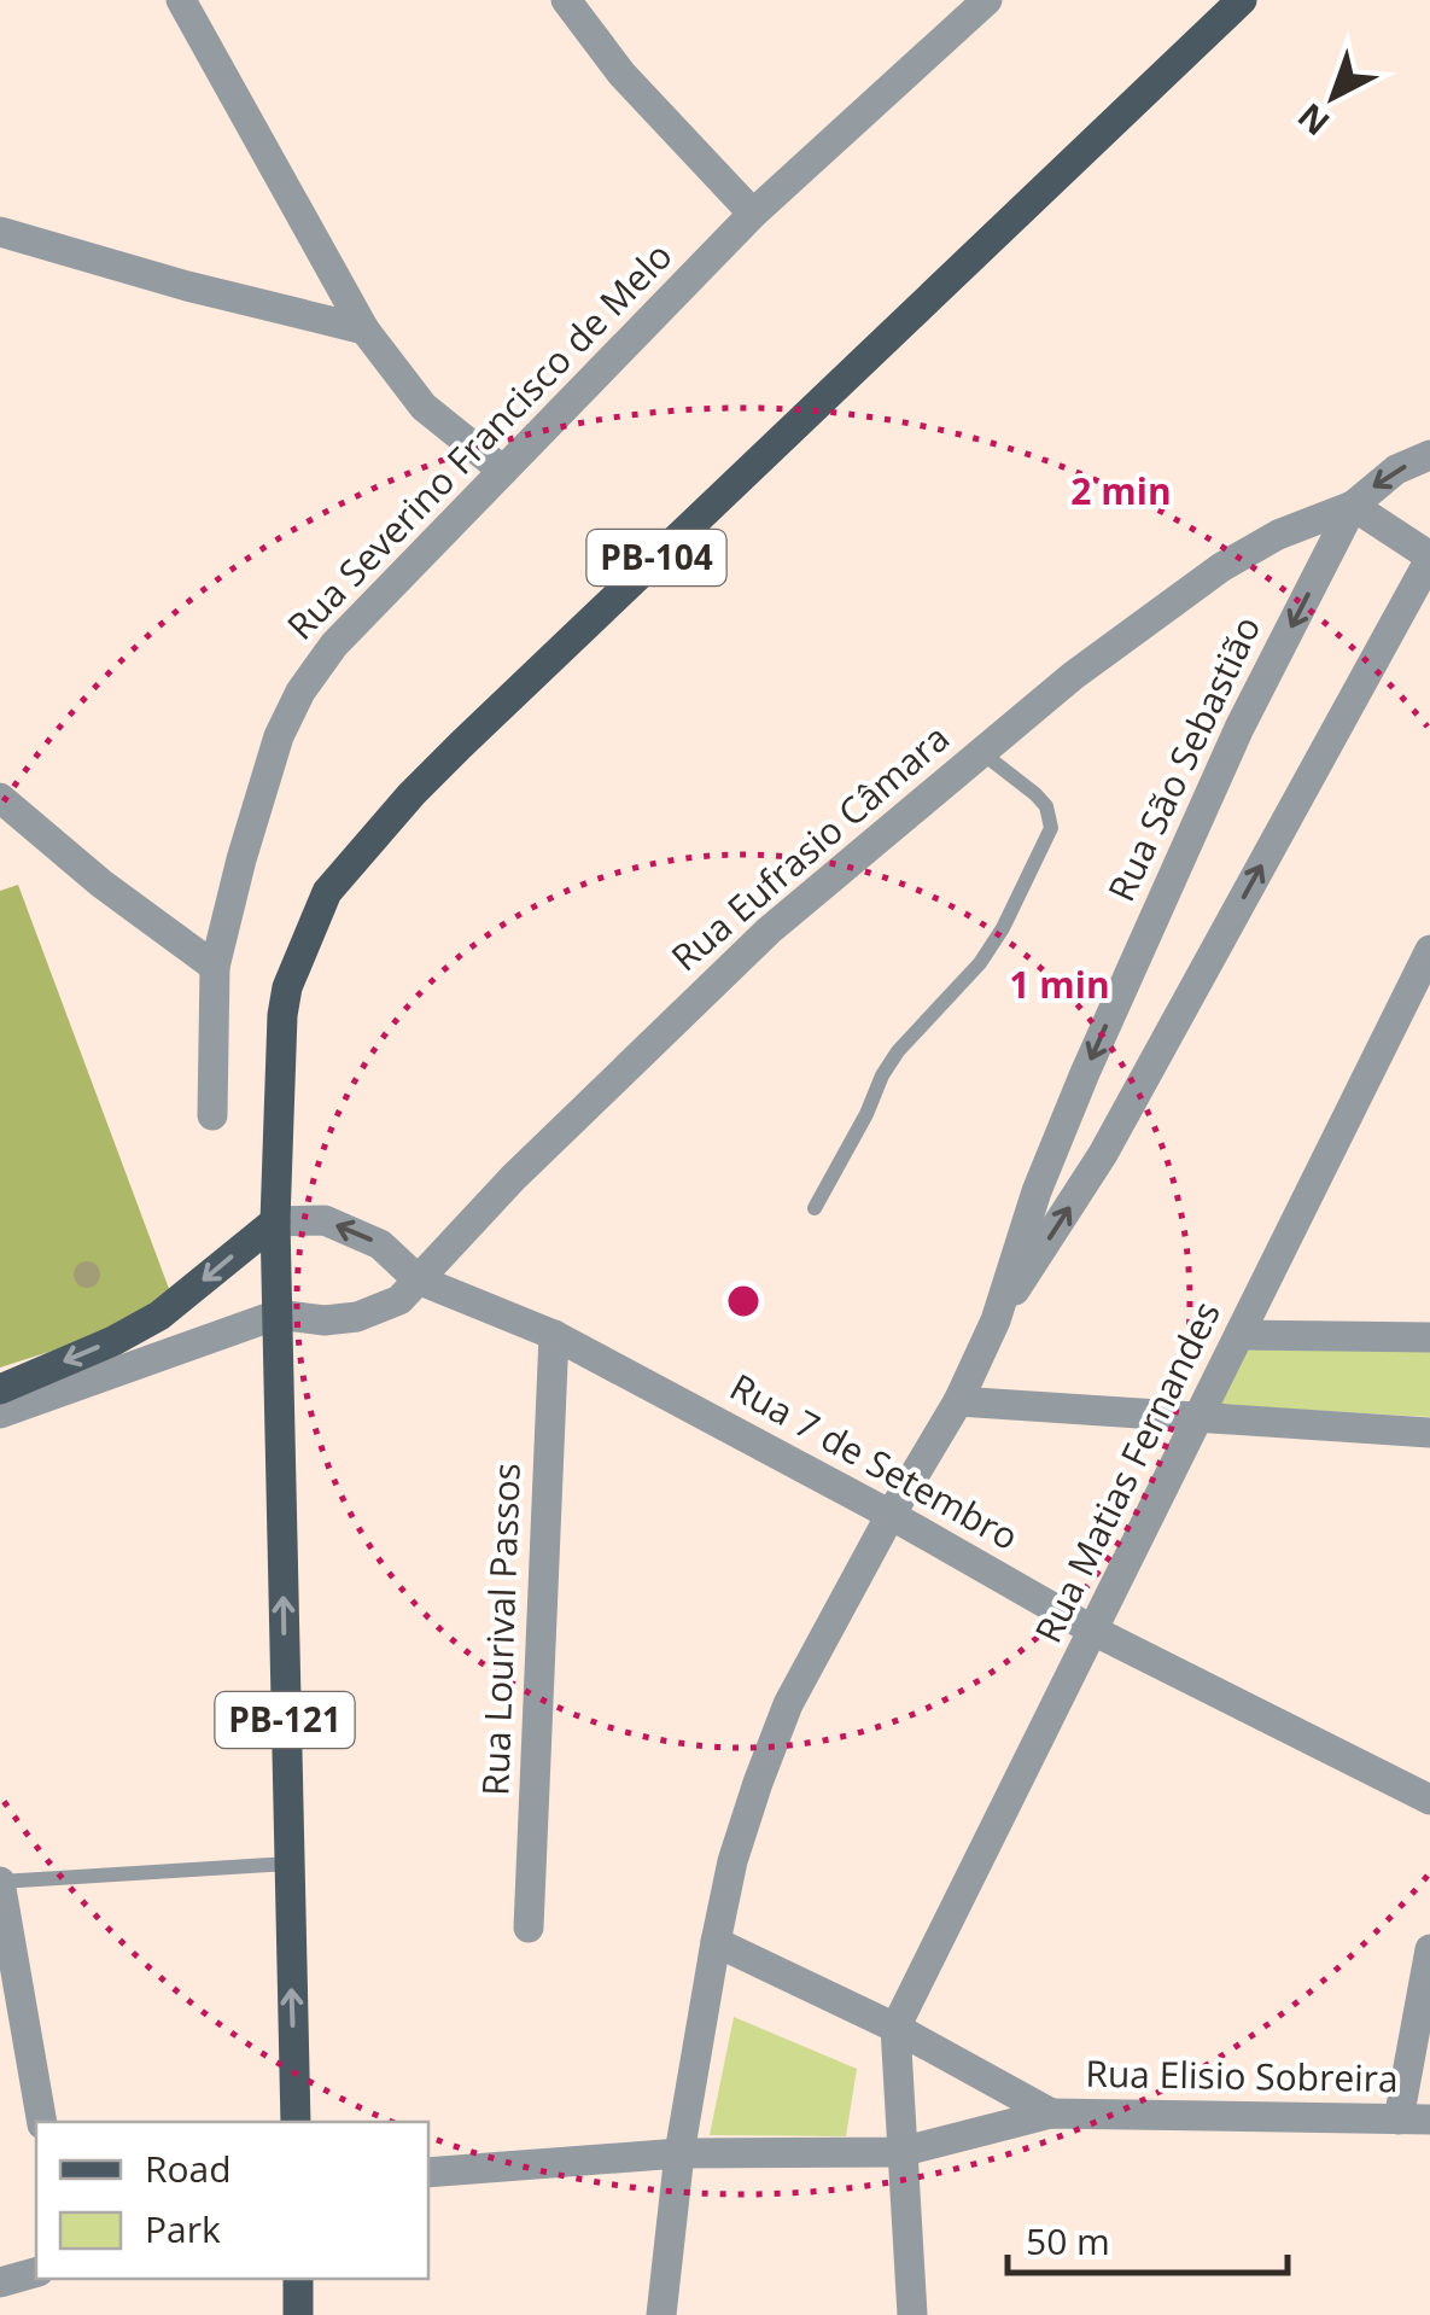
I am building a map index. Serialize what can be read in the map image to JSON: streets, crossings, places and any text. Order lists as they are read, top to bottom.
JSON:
{
  "streets": {
    "main road": ["PB-104", "PB-121"],
    "street": [
      "Rua Severino Francisco de Melo",
      "Rua São Sebastião",
      "Rua Eufrasio Câmara",
      "Rua 7 de Setembro",
      "Rua Matias Fernandes",
      "Rua Lourival Passos",
      "Rua Elisio Sobreira"
    ]
  },
  "crossings": [
    ["PB-104", "Rua 7 de Setembro"],
    ["PB-104", "PB-121"],
    ["Rua São Sebastião", "Rua Eufrasio Câmara"],
    ["Rua São Sebastião", "Rua 7 de Setembro"],
    ["Rua São Sebastião", "Rua Elisio Sobreira"],
    ["Rua Eufrasio Câmara", "Rua 7 de Setembro"],
    ["Rua Eufrasio Câmara", "PB-121"],
    ["Rua 7 de Setembro", "Rua Matias Fernandes"],
    ["Rua 7 de Setembro", "Rua Lourival Passos"],
    ["Rua 7 de Setembro", "PB-121"],
    ["Rua Matias Fernandes", "Rua Elisio Sobreira"]
  ],
  "legend": ["Road", "Park"],
  "scale_bar": "50 m",
  "north": "bottom left",
  "rings": ["2 min", "1 min"]
}
